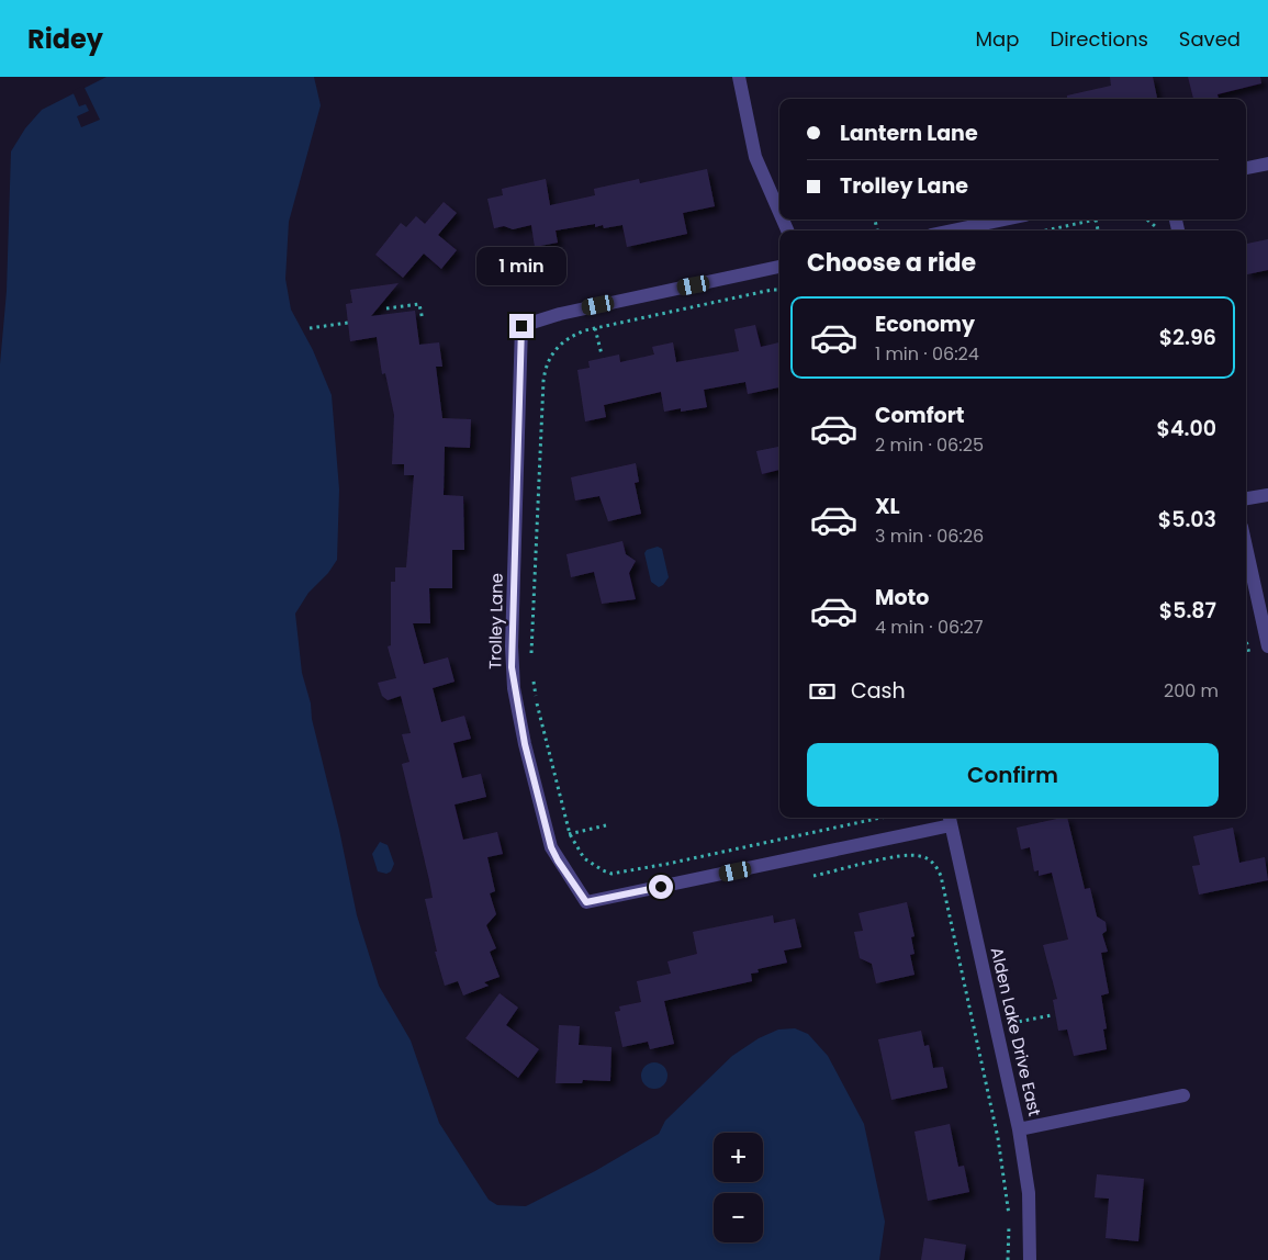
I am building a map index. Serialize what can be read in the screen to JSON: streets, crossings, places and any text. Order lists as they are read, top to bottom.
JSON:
{
  "streets": {
    "street": ["Trolley Lane", "Alden Lake Drive East"]
  },
  "crossings": [
    ["Trolley Lane", "Alden Lake Drive East"]
  ],
  "page": {
    "header": "Ridey",
    "nav": ["Map", "Directions", "Saved"],
    "banner": ["Lantern Lane", "Trolley Lane"],
    "heading": "Choose a ride",
    "bubble": "1 min",
    "list": [
      {
        "name": "Economy",
        "note": "1 min · 06:24",
        "value": "$2.96"
      },
      {
        "name": "Comfort",
        "note": "2 min · 06:25",
        "value": "$4.00"
      },
      {
        "name": "XL",
        "note": "3 min · 06:26",
        "value": "$5.03"
      },
      {
        "name": "Moto",
        "note": "4 min · 06:27",
        "value": "$5.87"
      }
    ],
    "pay": ["Cash", "200 m"],
    "buttons": "Confirm",
    "map_buttons": ["+", "−"]
  }
}
